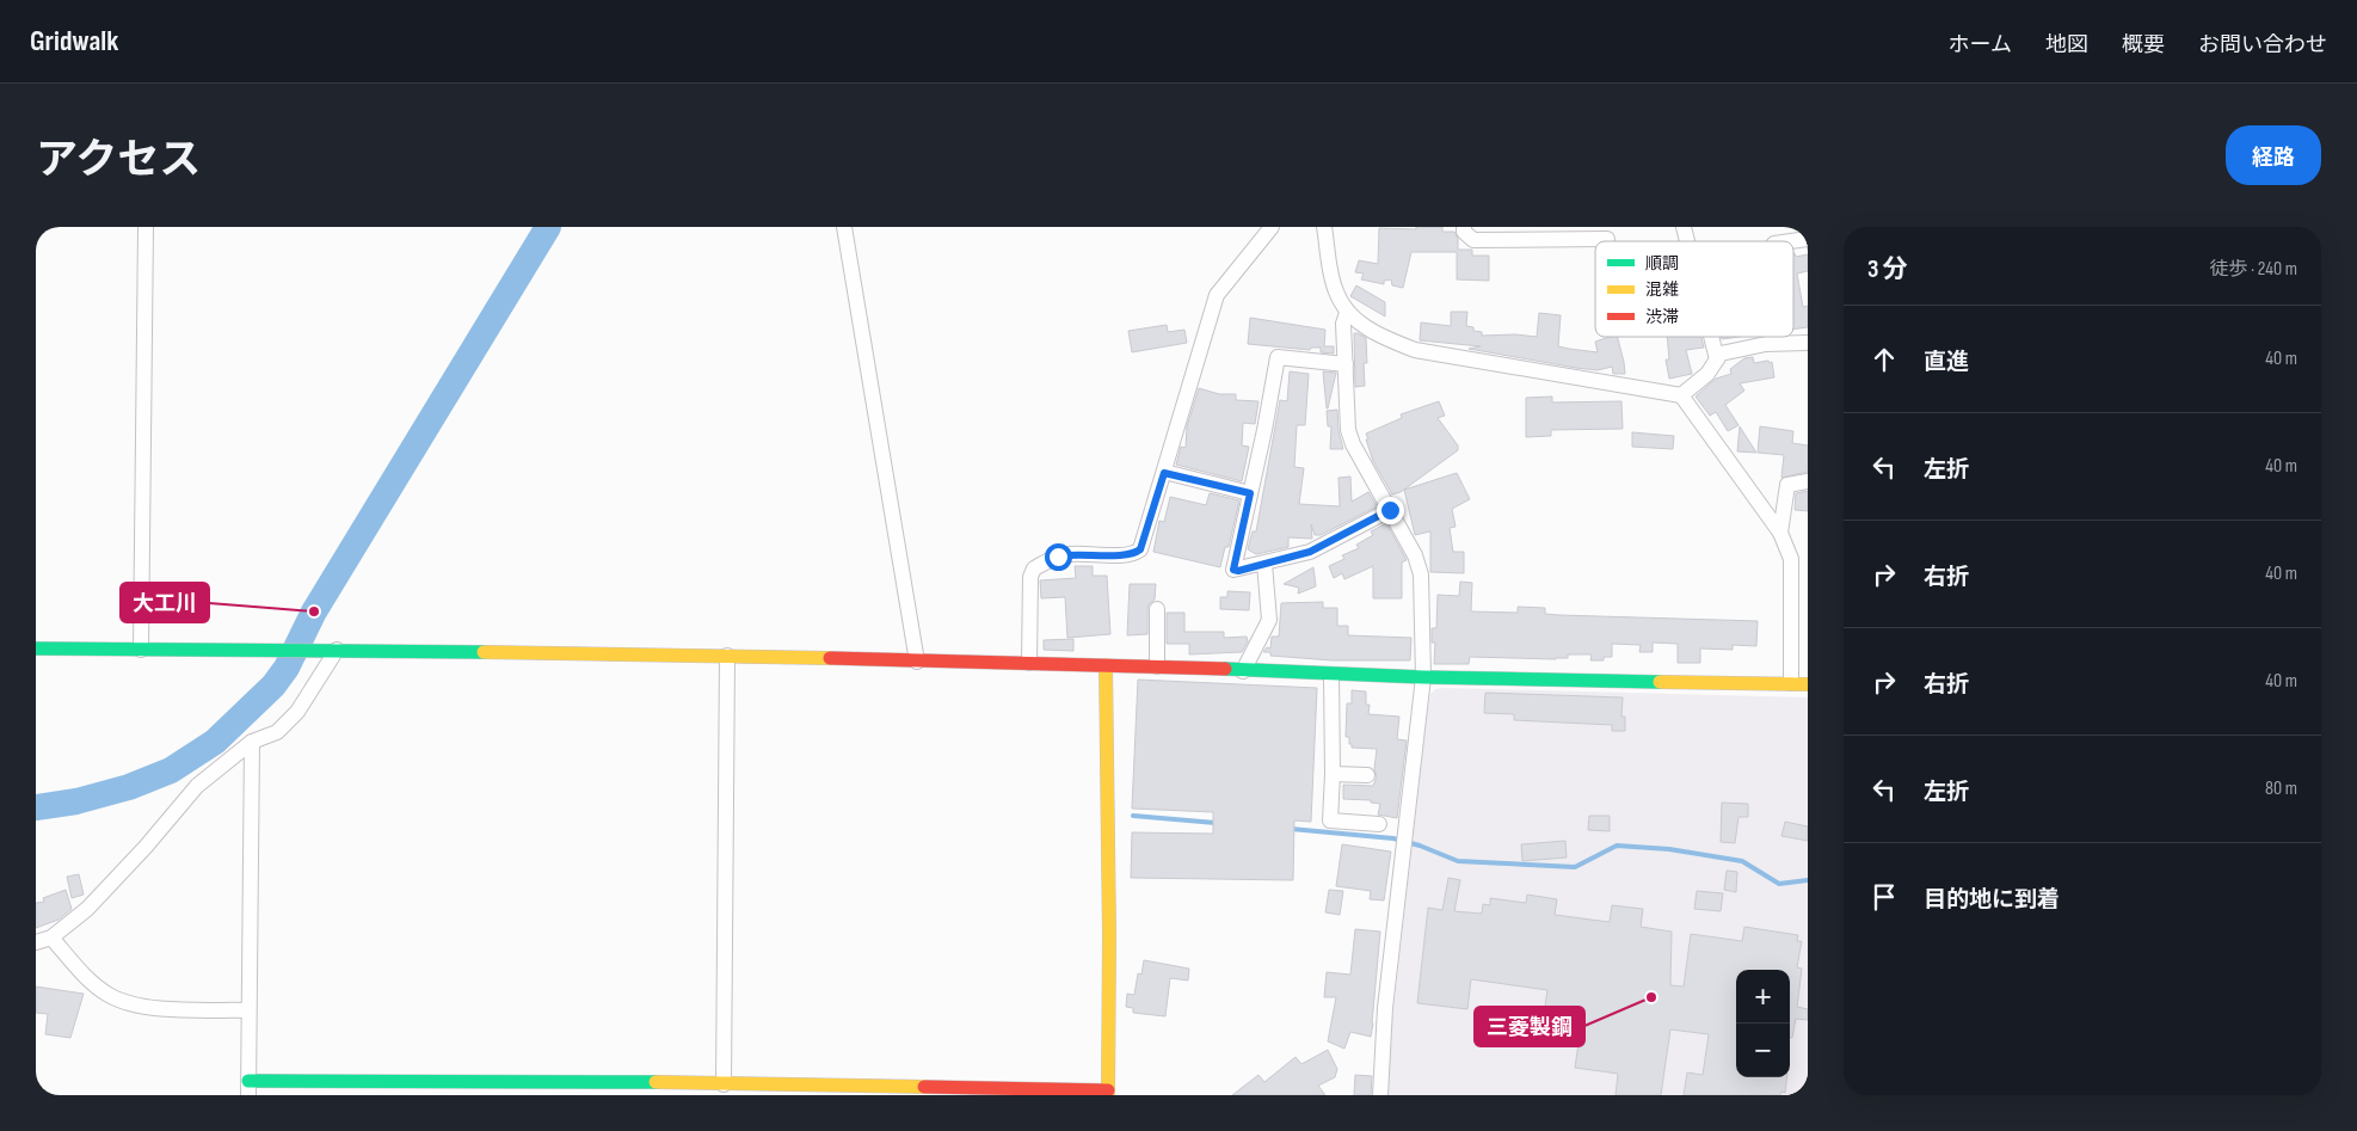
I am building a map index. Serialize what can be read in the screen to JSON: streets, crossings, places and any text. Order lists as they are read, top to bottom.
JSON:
{
  "places": ["大工川", "三菱製鋼"],
  "legend": ["順調", "混雑", "渋滞"],
  "page": {
    "header": "Gridwalk",
    "nav": [
      "ホーム",
      "地図",
      "概要",
      "お問い合わせ"
    ],
    "title": "アクセス",
    "buttons": "経路",
    "heading": ["3 分", "徒歩 · 240 m"],
    "list": [
      ["直進", "40 m"],
      ["左折", "40 m"],
      ["右折", "40 m"],
      ["右折", "40 m"],
      ["左折", "80 m"],
      "目的地に到着"
    ],
    "map_buttons": ["+", "−"]
  }
}
